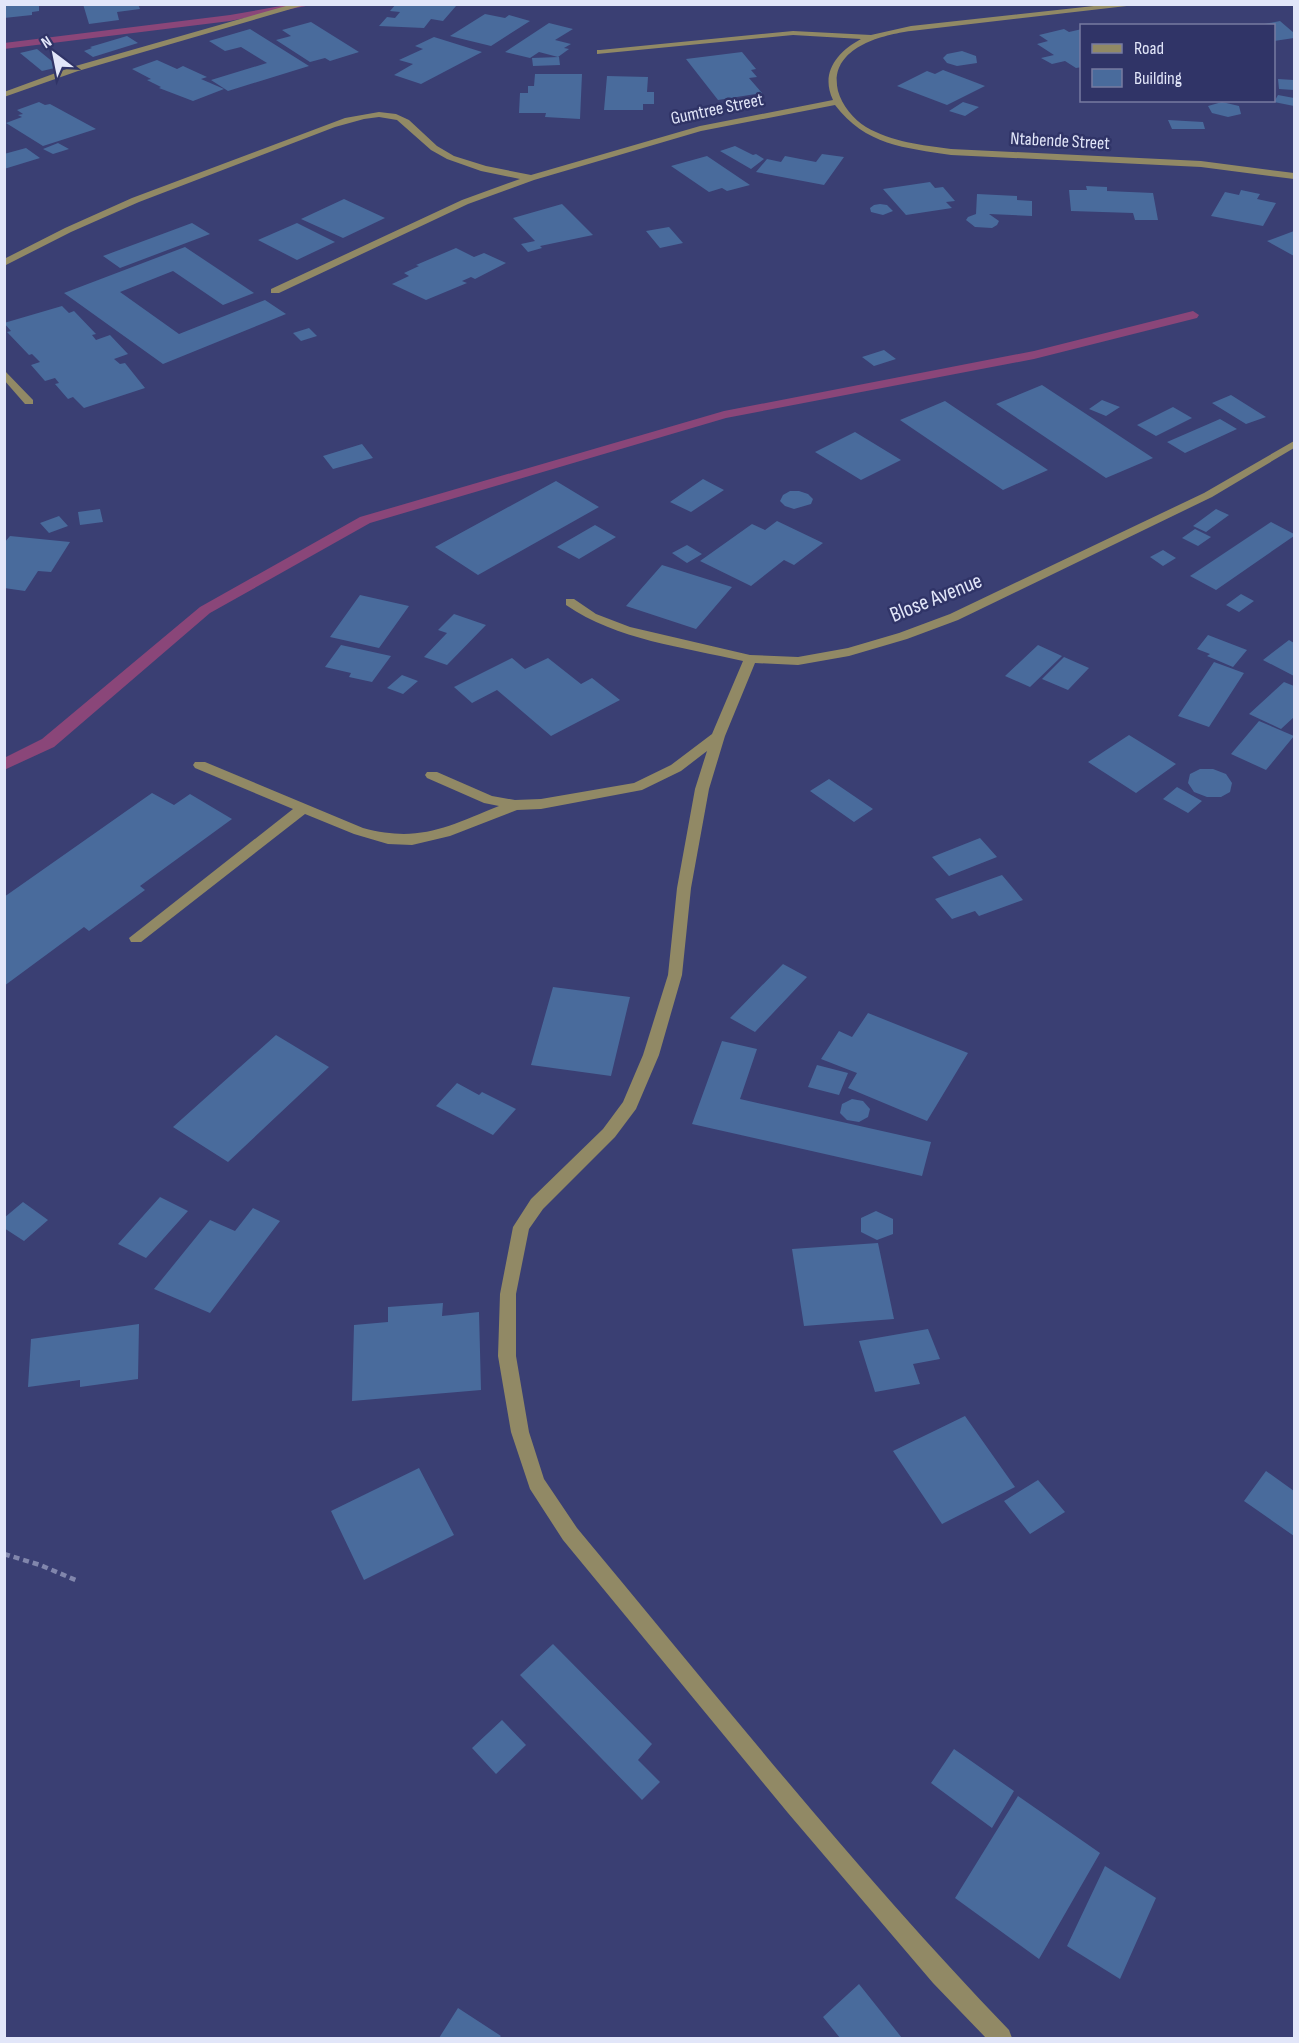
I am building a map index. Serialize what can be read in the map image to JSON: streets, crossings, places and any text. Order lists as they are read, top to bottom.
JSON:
{
  "streets": {
    "street": ["Gumtree Street", "Ntabende Street", "Blose Avenue"]
  },
  "crossings": [
    ["Gumtree Street", "Ntabende Street"]
  ],
  "legend": ["Road", "Building"],
  "north": "top left"
}
